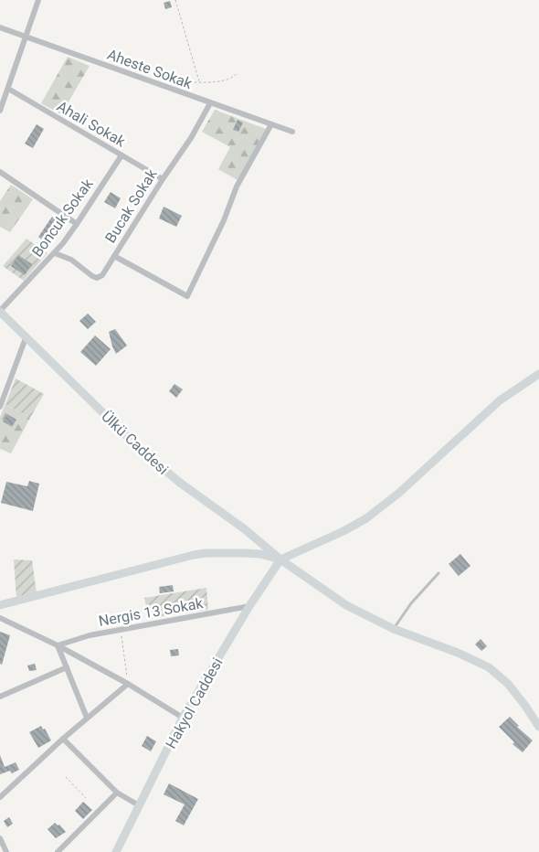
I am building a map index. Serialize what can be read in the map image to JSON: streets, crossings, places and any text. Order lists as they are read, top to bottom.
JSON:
{
  "streets": {
    "street": [
      "Aheste Sokak",
      "Ahali Sokak",
      "Bucak Sokak",
      "Boncuk Sokak",
      "Ülkü Caddesi",
      "Nergis 13 Sokak",
      "Hakyol Caddesi"
    ]
  },
  "crossings": [
    ["Aheste Sokak", "Bucak Sokak"],
    ["Ahali Sokak", "Bucak Sokak"],
    ["Ahali Sokak", "Boncuk Sokak"],
    ["Bucak Sokak", "Boncuk Sokak"],
    ["Boncuk Sokak", "Ülkü Caddesi"],
    ["Ülkü Caddesi", "Hakyol Caddesi"],
    ["Nergis 13 Sokak", "Hakyol Caddesi"]
  ]
}
